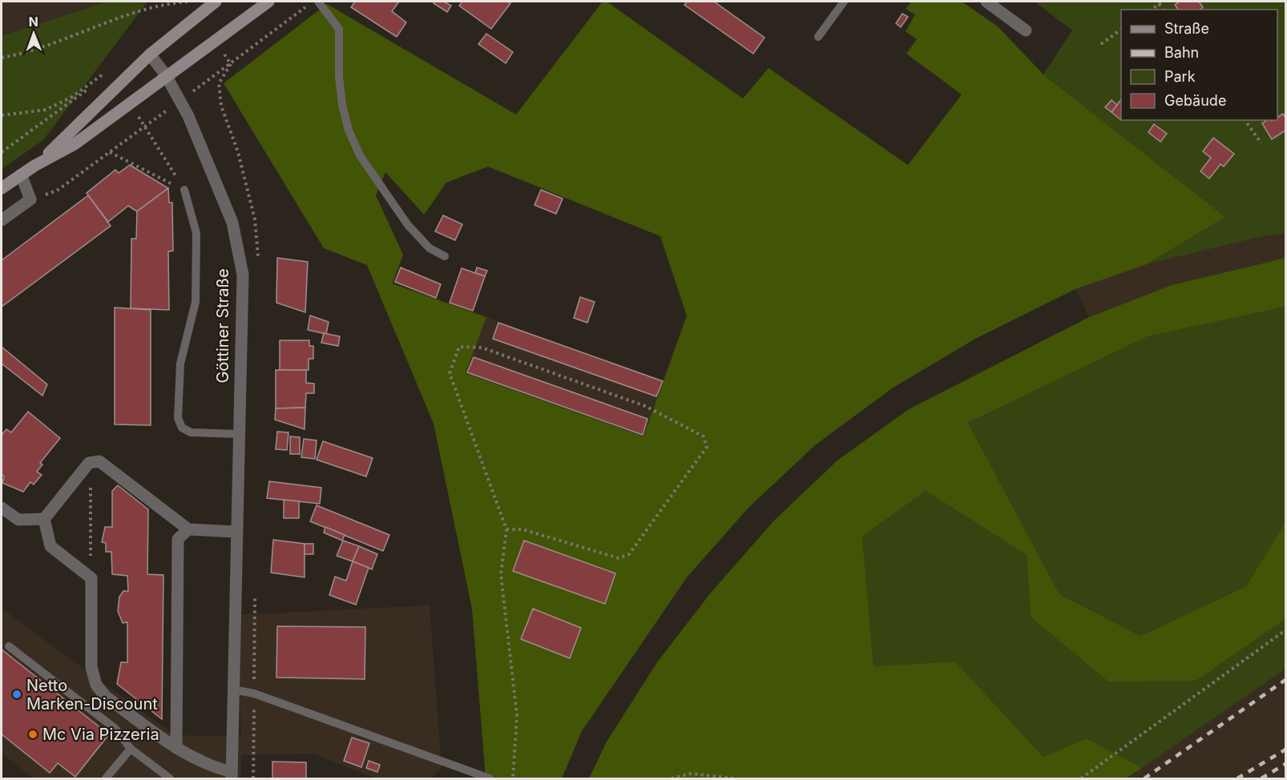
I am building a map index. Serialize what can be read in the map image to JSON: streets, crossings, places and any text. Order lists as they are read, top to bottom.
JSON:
{
  "streets": {
    "street": ["Göttiner Straße"]
  },
  "places": ["Netto Marken-Discount", "Mc Via Pizzeria"],
  "legend": [
    "Straße",
    "Bahn",
    "Park",
    "Gebäude"
  ],
  "north": "top"
}
